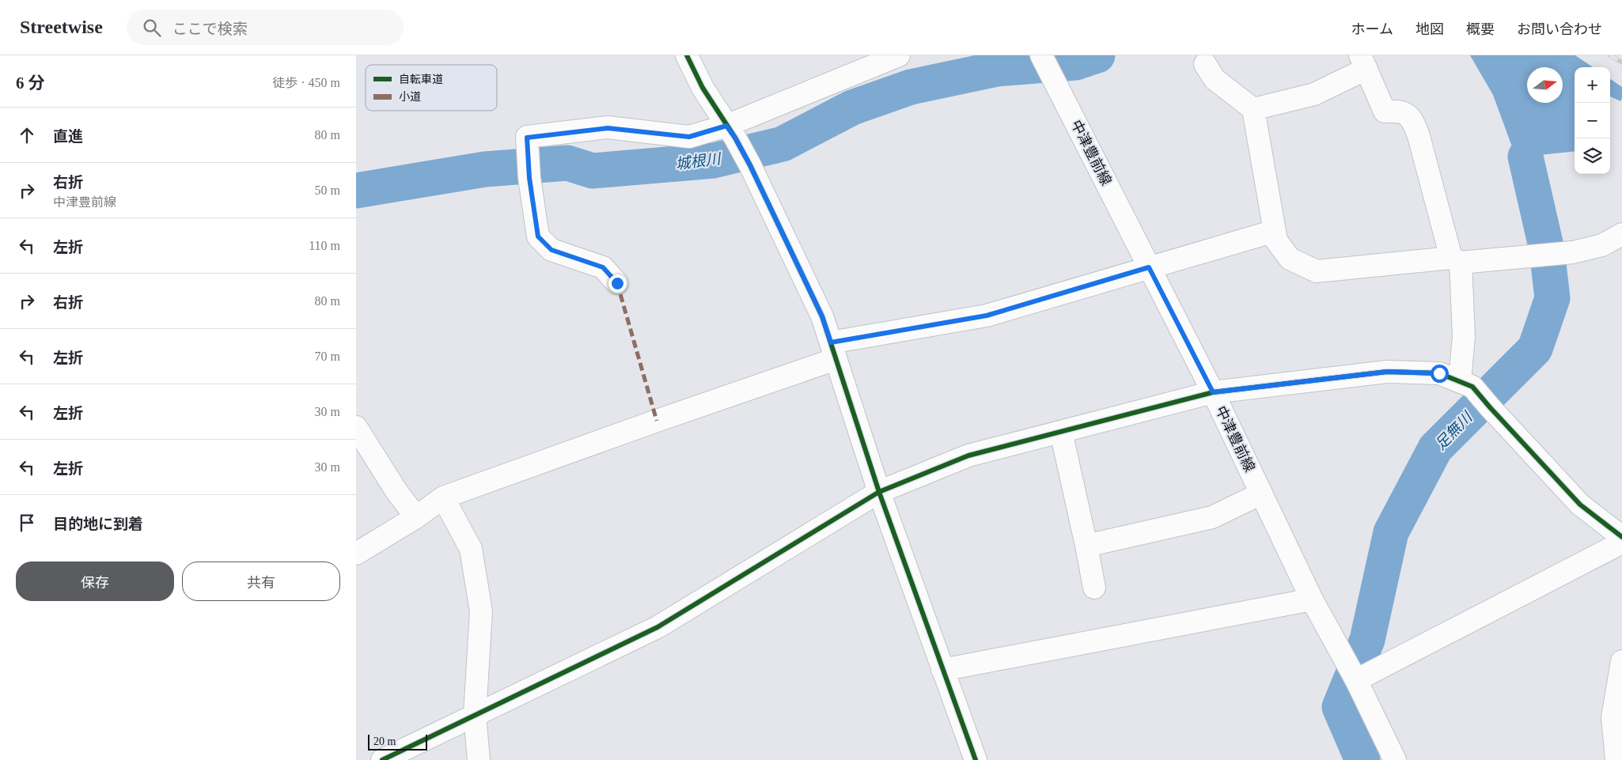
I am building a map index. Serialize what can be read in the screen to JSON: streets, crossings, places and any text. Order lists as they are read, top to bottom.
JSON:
{
  "streets": {
    "street": ["中津豊前線"]
  },
  "water": ["城根川", "足無川"],
  "legend": ["自転車道", "小道"],
  "scale_bar": "20 m",
  "north": "right",
  "page": {
    "header": "Streetwise",
    "search": "ここで検索",
    "nav": [
      "ホーム",
      "地図",
      "概要",
      "お問い合わせ"
    ],
    "heading": ["6 分", "徒歩 · 450 m"],
    "map_buttons": ["+", "−"],
    "list": [
      ["直進", "80 m"],
      ["右折", "中津豊前線", "50 m"],
      ["左折", "110 m"],
      ["右折", "80 m"],
      ["左折", "70 m"],
      ["左折", "30 m"],
      ["左折", "30 m"],
      "目的地に到着"
    ],
    "buttons": ["保存", "共有"],
    "scale": "20 m"
  }
}
